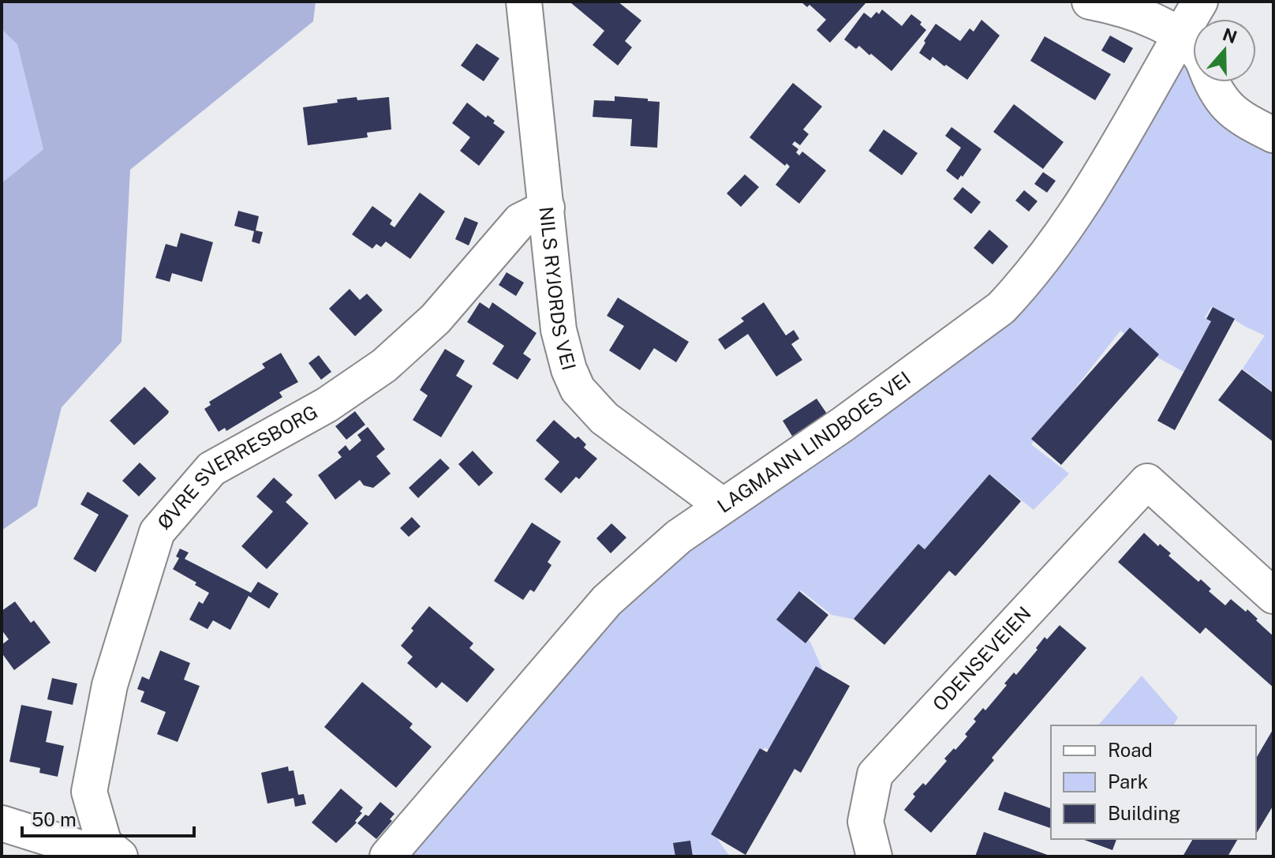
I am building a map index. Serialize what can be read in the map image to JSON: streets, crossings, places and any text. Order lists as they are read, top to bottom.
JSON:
{
  "streets": {
    "street": [
      "NILS RYJORDS VEI",
      "LAGMANN LINDBOES VEI",
      "ØVRE SVERRESBORG",
      "ODENSEVEIEN"
    ]
  },
  "crossings": [
    ["NILS RYJORDS VEI", "LAGMANN LINDBOES VEI"],
    ["NILS RYJORDS VEI", "ØVRE SVERRESBORG"]
  ],
  "legend": ["Road", "Park", "Building"],
  "scale_bar": "50 m",
  "north": "top"
}
